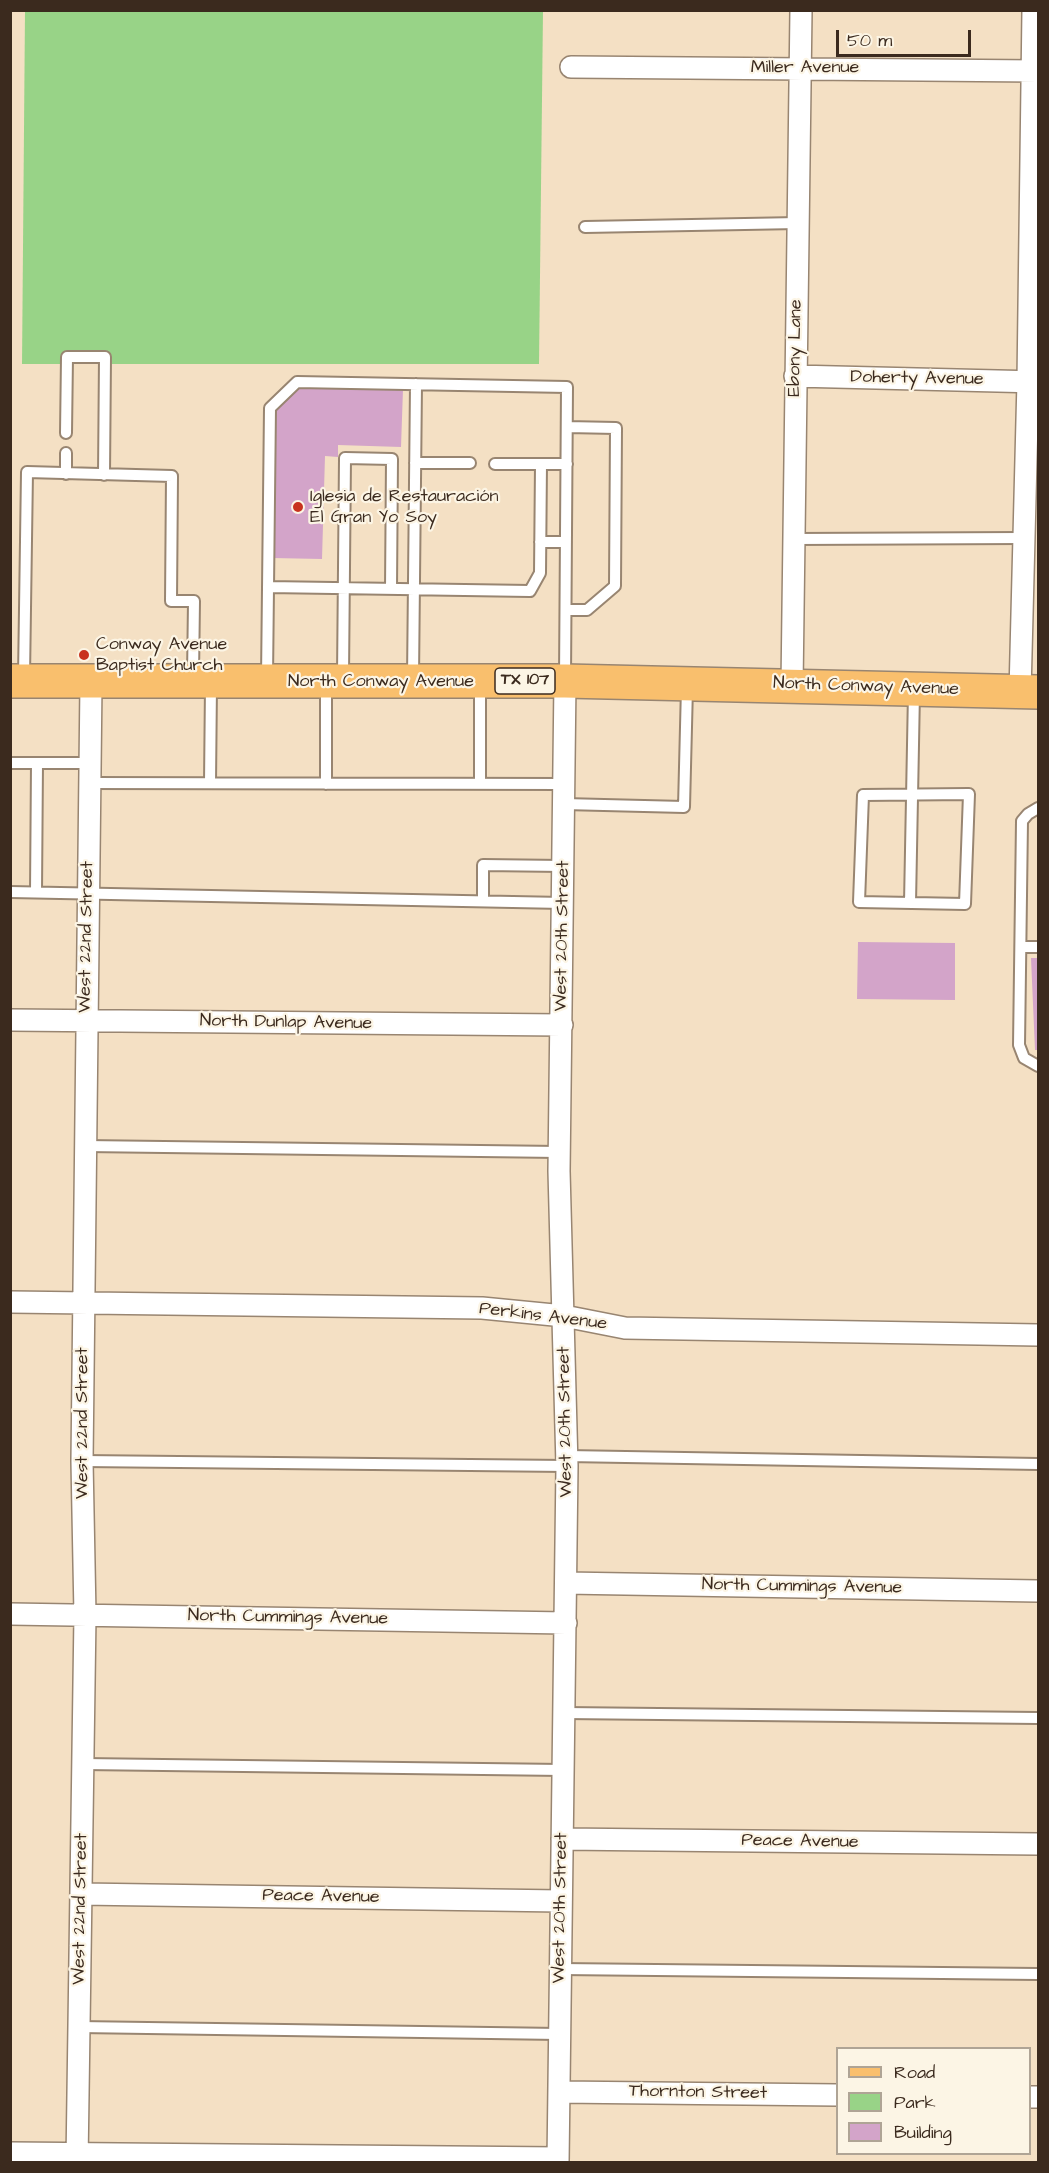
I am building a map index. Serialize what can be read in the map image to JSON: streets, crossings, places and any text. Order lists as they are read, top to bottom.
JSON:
{
  "streets": {
    "main road": ["TX 107", "North Conway Avenue"],
    "street": [
      "Miller Avenue",
      "Ebony Lane",
      "Doherty Avenue",
      "West 20th Street",
      "West 22nd Street",
      "North Dunlap Avenue",
      "Perkins Avenue",
      "North Cummings Avenue",
      "Peace Avenue",
      "Thornton Street"
    ]
  },
  "crossings": [
    ["Miller Avenue", "Ebony Lane"],
    ["Ebony Lane", "Doherty Avenue"],
    ["Ebony Lane", "North Conway Avenue"],
    ["North Conway Avenue", "West 20th Street"],
    ["North Conway Avenue", "West 22nd Street"],
    ["West 20th Street", "North Dunlap Avenue"],
    ["West 20th Street", "Perkins Avenue"],
    ["West 20th Street", "North Cummings Avenue"],
    ["West 20th Street", "Peace Avenue"],
    ["West 20th Street", "Thornton Street"],
    ["West 22nd Street", "North Dunlap Avenue"],
    ["West 22nd Street", "Perkins Avenue"],
    ["West 22nd Street", "North Cummings Avenue"],
    ["West 22nd Street", "Peace Avenue"]
  ],
  "places": ["Iglesia de Restauración El Gran Yo Soy", "Conway Avenue Baptist Church"],
  "legend": ["Road", "Park", "Building"],
  "scale_bar": "50 m"
}
